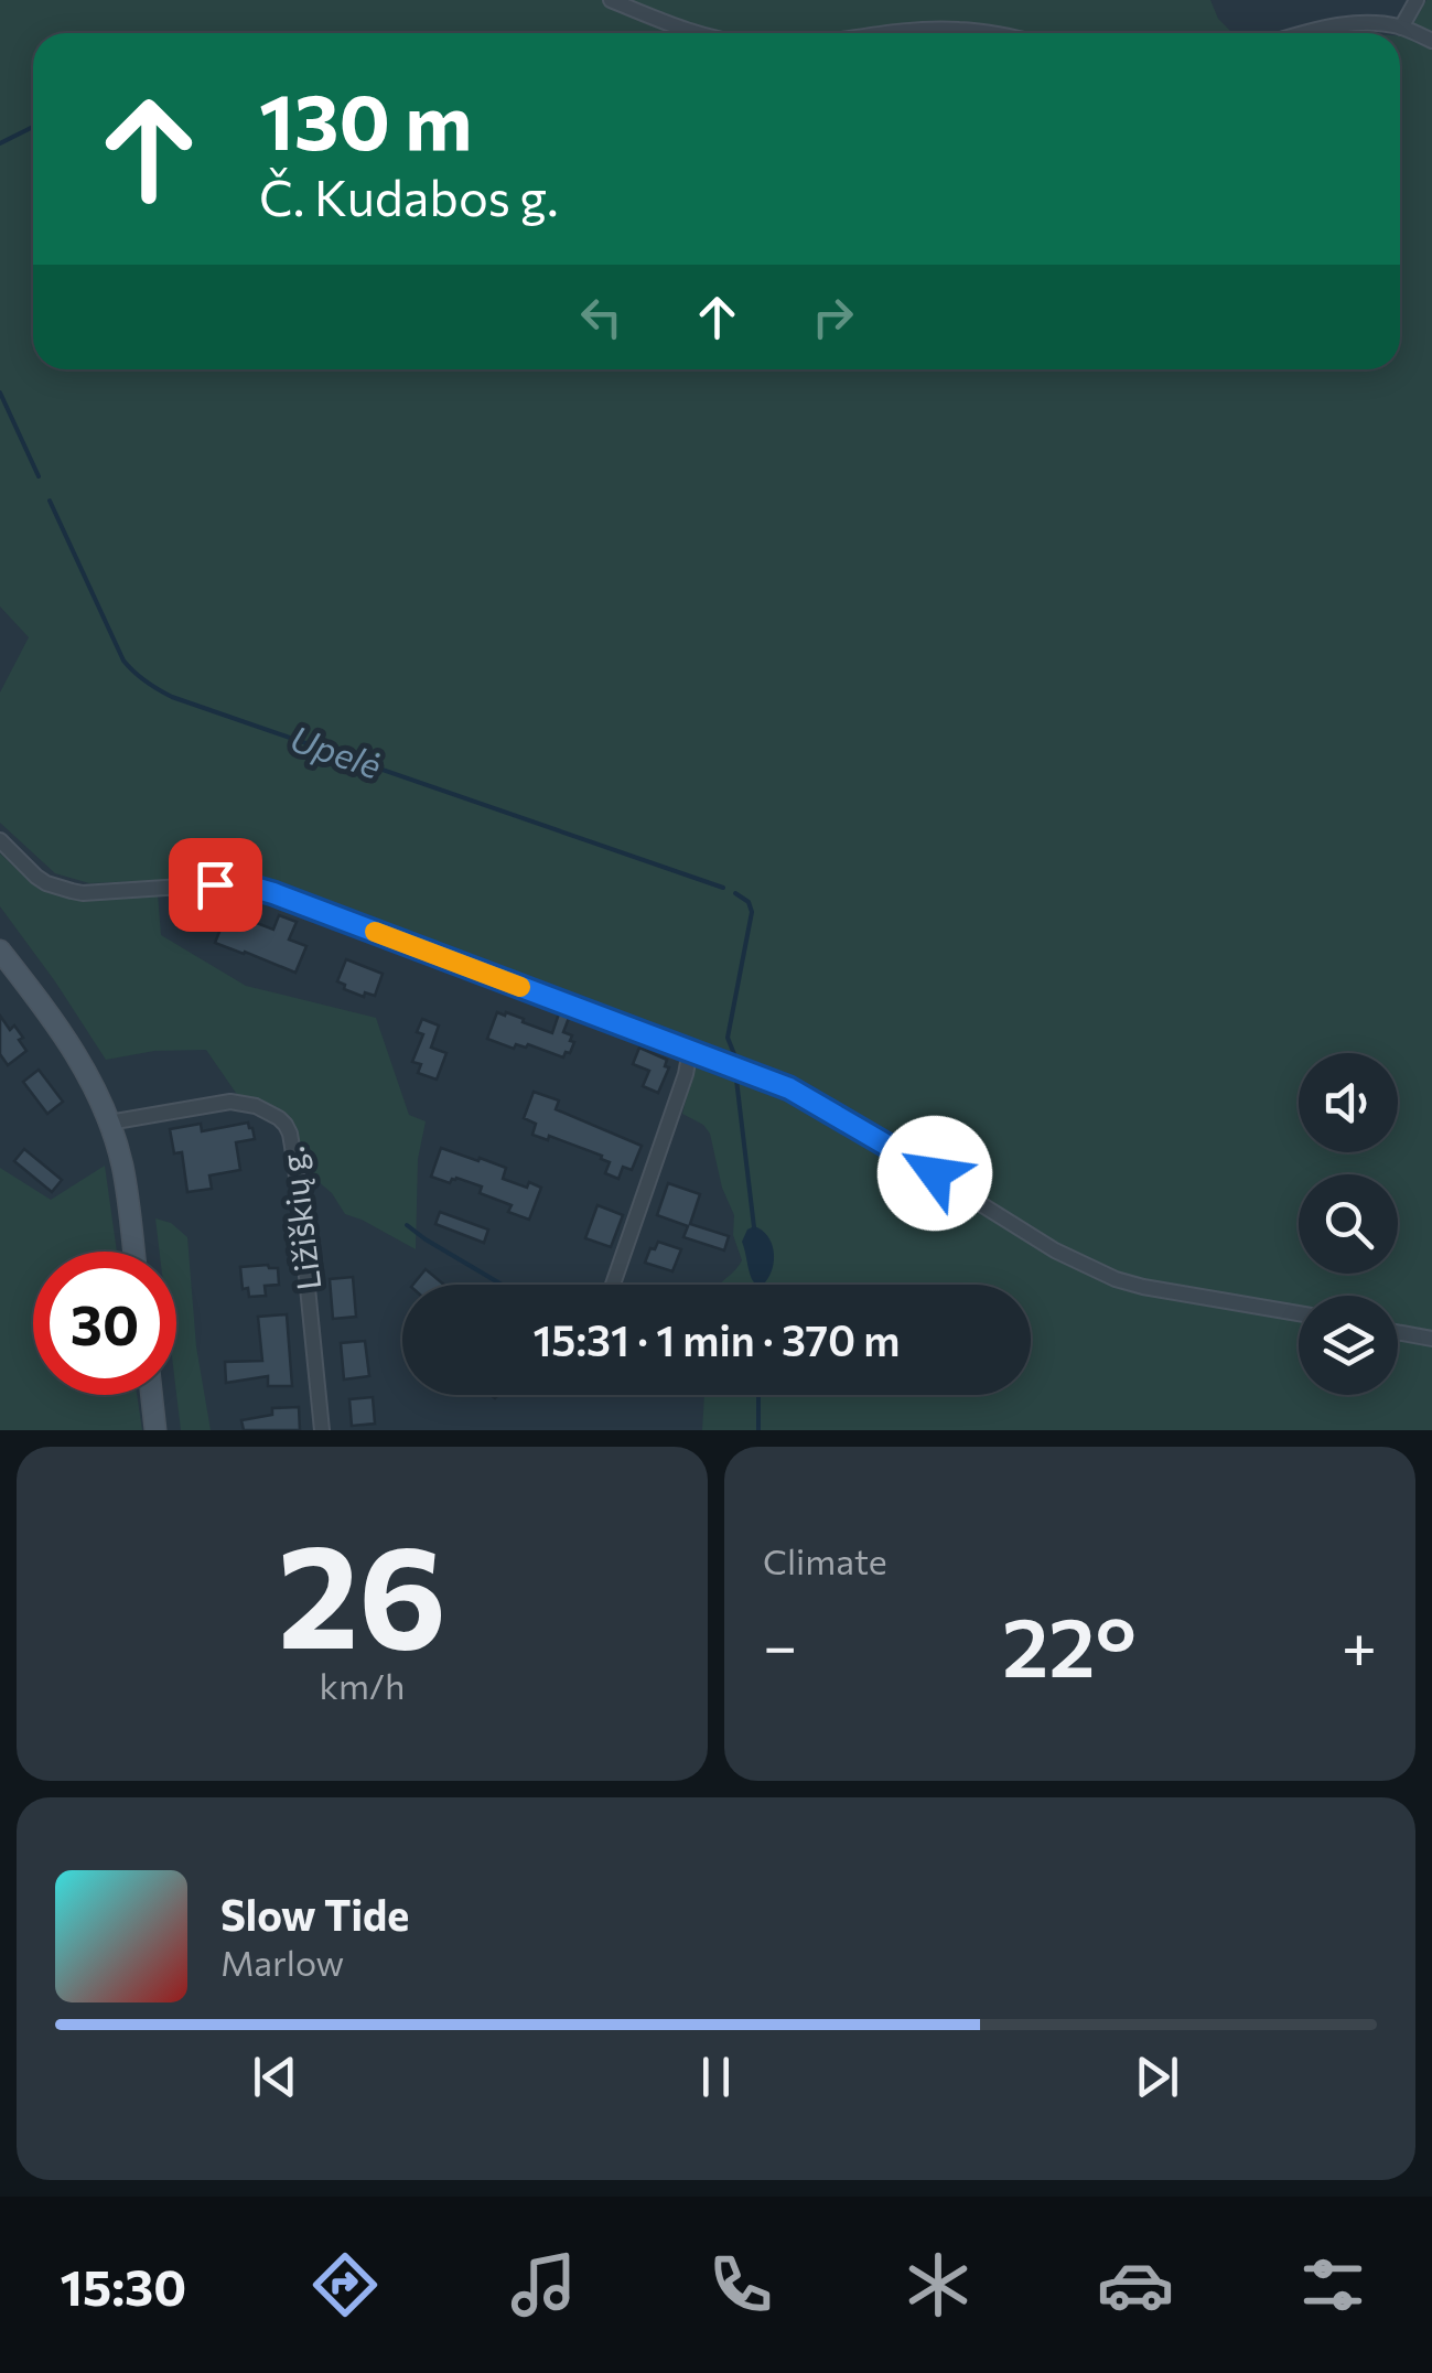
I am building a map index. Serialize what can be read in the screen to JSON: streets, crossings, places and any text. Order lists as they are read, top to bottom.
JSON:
{
  "streets": {
    "street": ["Ližiškių g."]
  },
  "water": ["Upelė"],
  "page": {
    "turn": ["130 m", "Č. Kudabos g."],
    "limit": "30",
    "trip": "15:31 · 1 min · 370 m",
    "tile": [
      ["26", "km/h"],
      "Climate"
    ],
    "heat": ["−", "22°", "+"],
    "song": ["Slow Tide", "Marlow"],
    "tabs": "15:30"
  }
}
